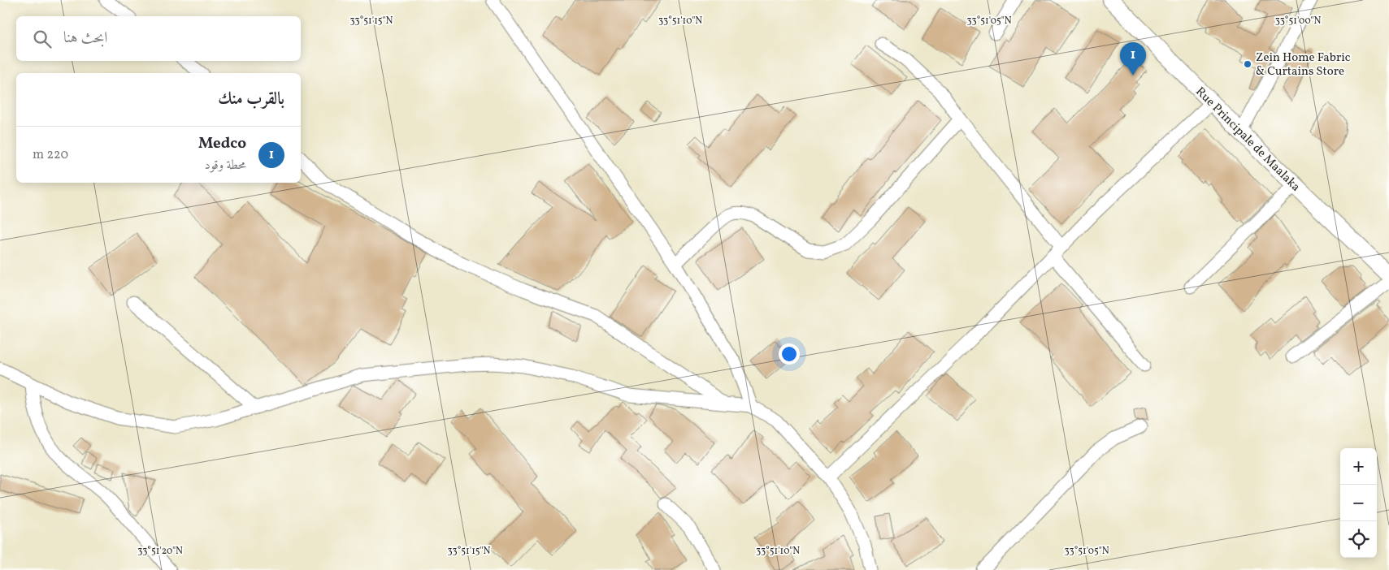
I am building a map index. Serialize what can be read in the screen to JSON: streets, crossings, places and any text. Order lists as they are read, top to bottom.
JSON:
{
  "streets": {
    "main road": ["Rue Principale de Maalaka"]
  },
  "places": ["Zein Home Fabric & Curtains Store"],
  "page": {
    "search": "ابحث هنا",
    "pins": "1",
    "heading": "بالقرب منك",
    "list": [
      {
        "mark": "1",
        "name": "Medco",
        "note": "محطة وقود",
        "value": "220 m"
      }
    ],
    "map_buttons": ["+", "−"]
  },
  "coordinates": [
    "33°51'15\"N",
    "33°51'10\"N",
    "33°51'05\"N",
    "33°51'00\"N",
    "33°51'20\"N"
  ]
}
